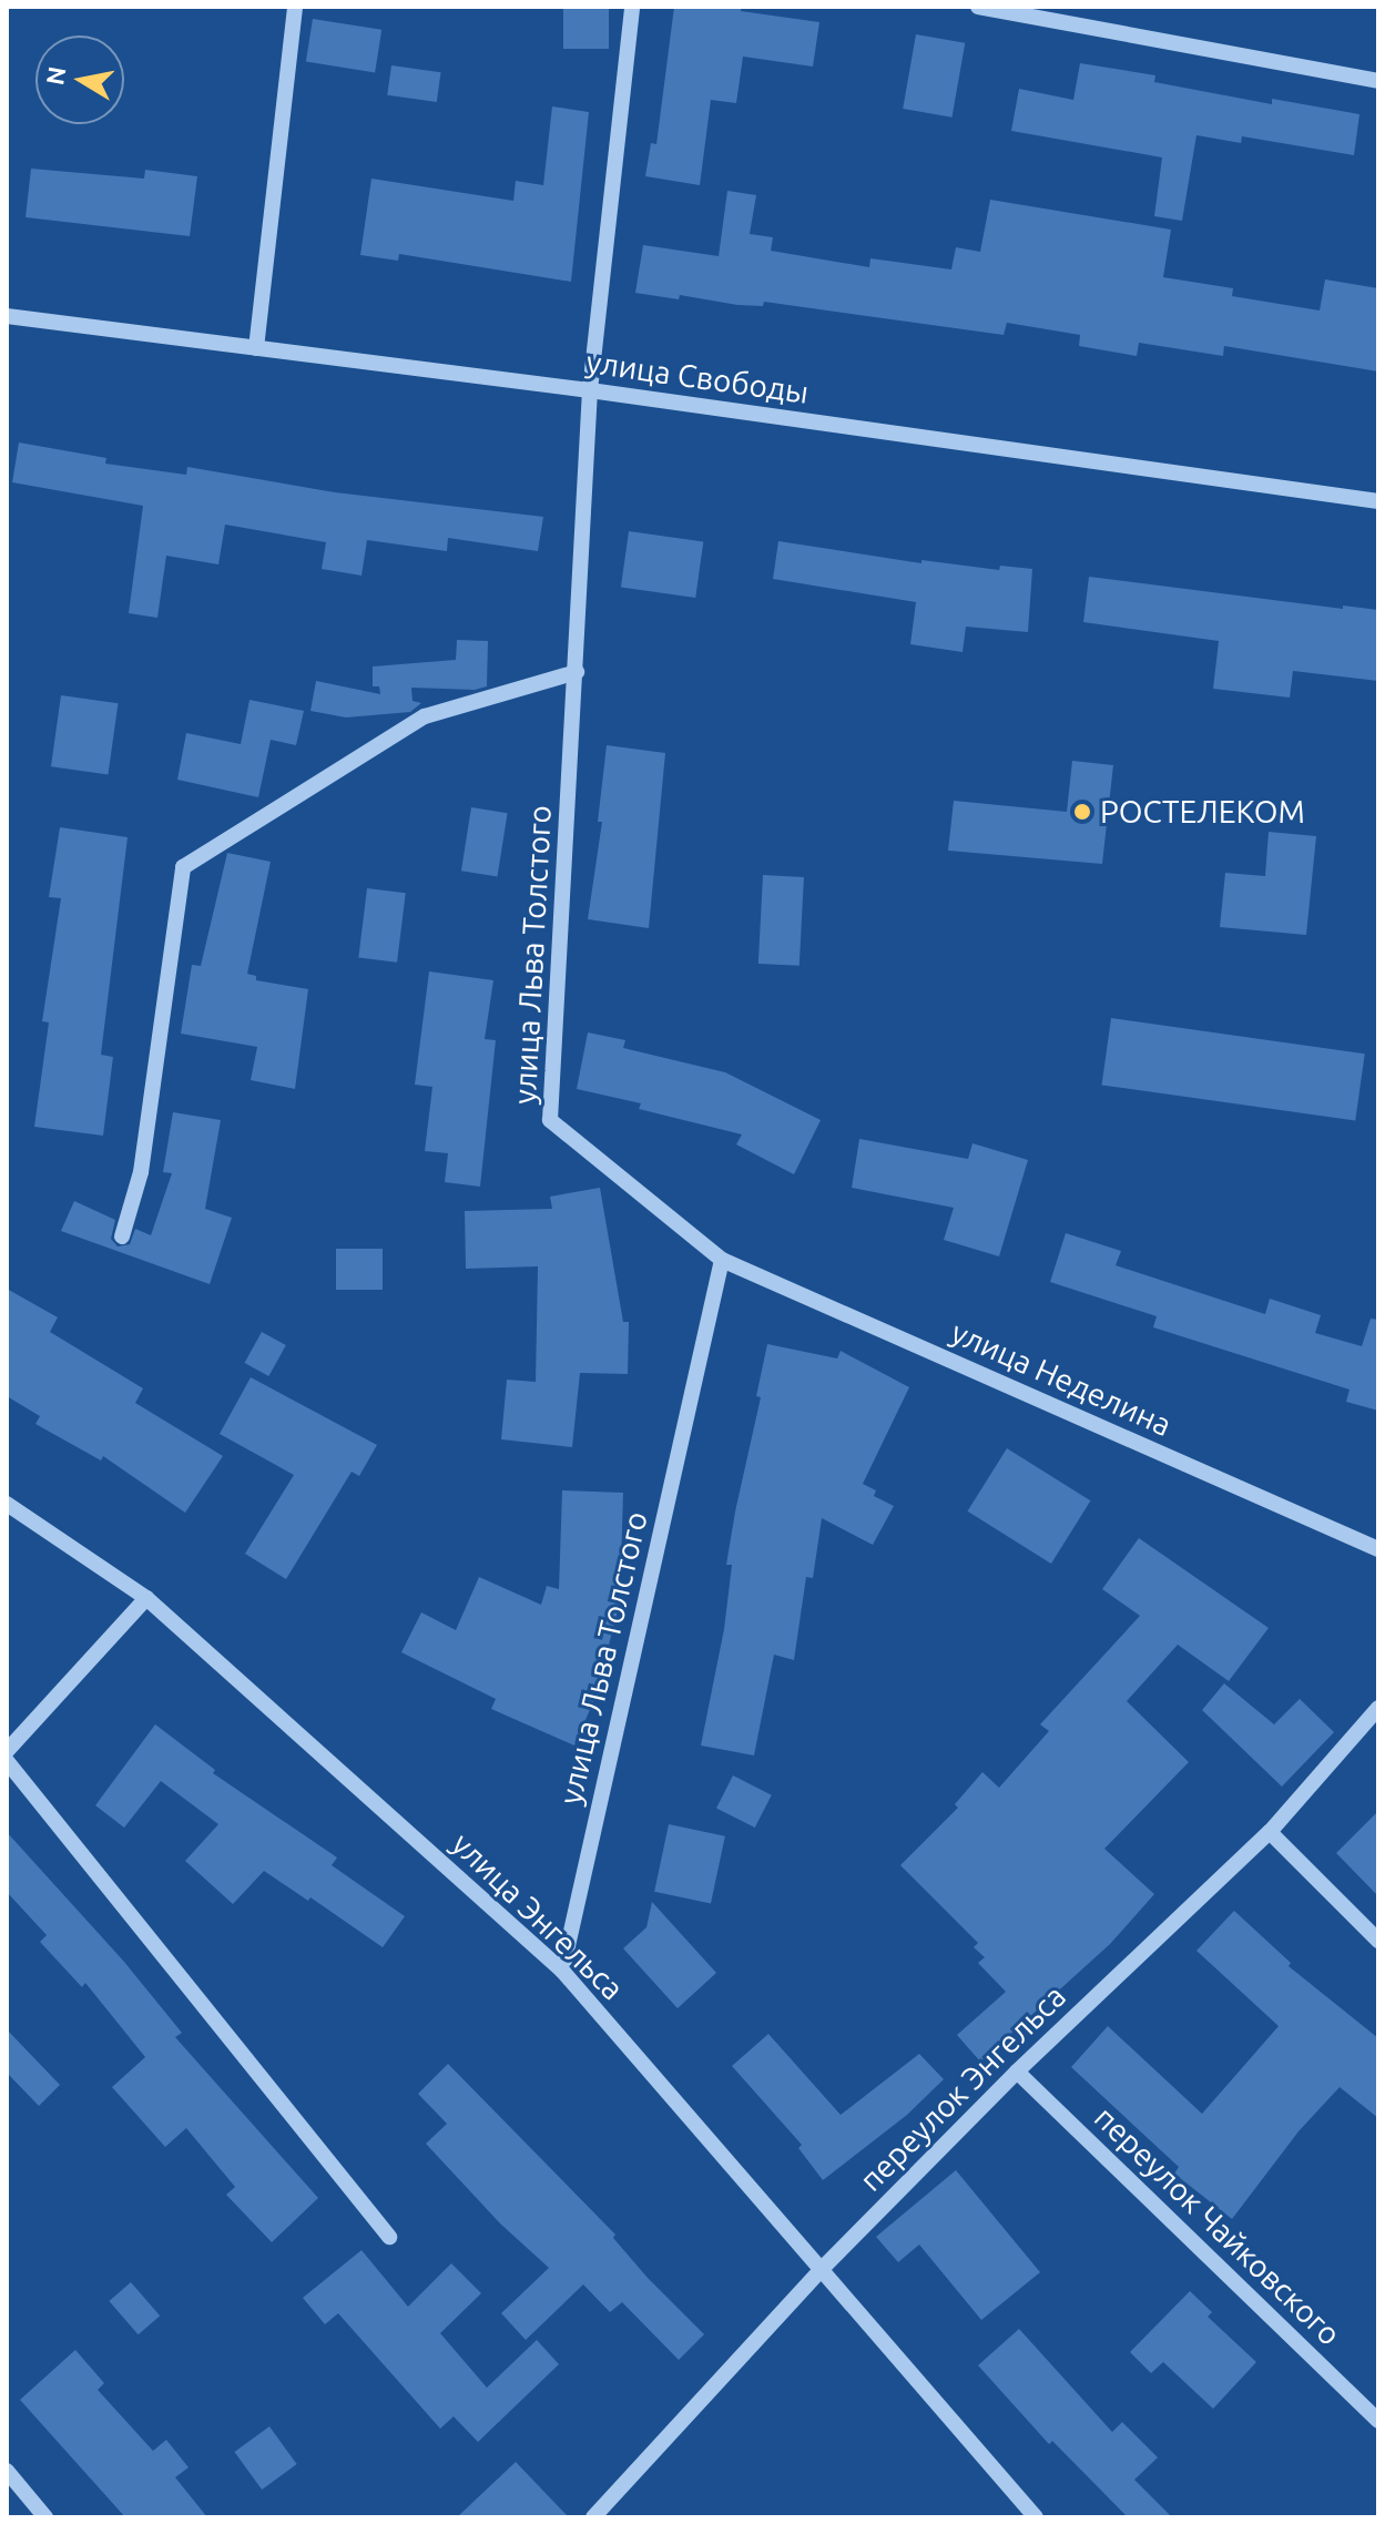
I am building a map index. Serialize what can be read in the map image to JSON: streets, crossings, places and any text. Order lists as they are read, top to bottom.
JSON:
{
  "streets": {
    "street": [
      "улица Свободы",
      "улица Льва Толстого",
      "улица Неделина",
      "улица Энгельса",
      "переулок Энгельса",
      "переулок Чайковского"
    ]
  },
  "crossings": [
    ["улица Свободы", "улица Льва Толстого"],
    ["улица Льва Толстого", "улица Неделина"],
    ["улица Льва Толстого", "улица Энгельса"],
    ["улица Энгельса", "переулок Энгельса"],
    ["переулок Энгельса", "переулок Чайковского"]
  ],
  "places": ["РОСТЕЛЕКОМ"],
  "north": "left"
}
